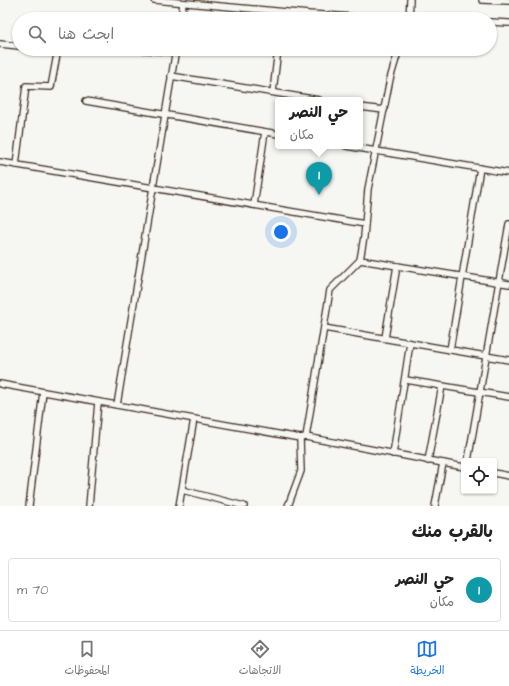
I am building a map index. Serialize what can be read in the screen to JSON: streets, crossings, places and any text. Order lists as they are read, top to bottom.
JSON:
{
  "page": {
    "search": "ابحث هنا",
    "popup": ["حي النصر", "مكان"],
    "pins": "1",
    "heading": "بالقرب منك",
    "list": [
      {
        "mark": "1",
        "name": "حي النصر",
        "note": "مكان",
        "value": "70 m"
      }
    ],
    "nav": ["الخريطة", "الاتجاهات", "المحفوظات"]
  }
}
